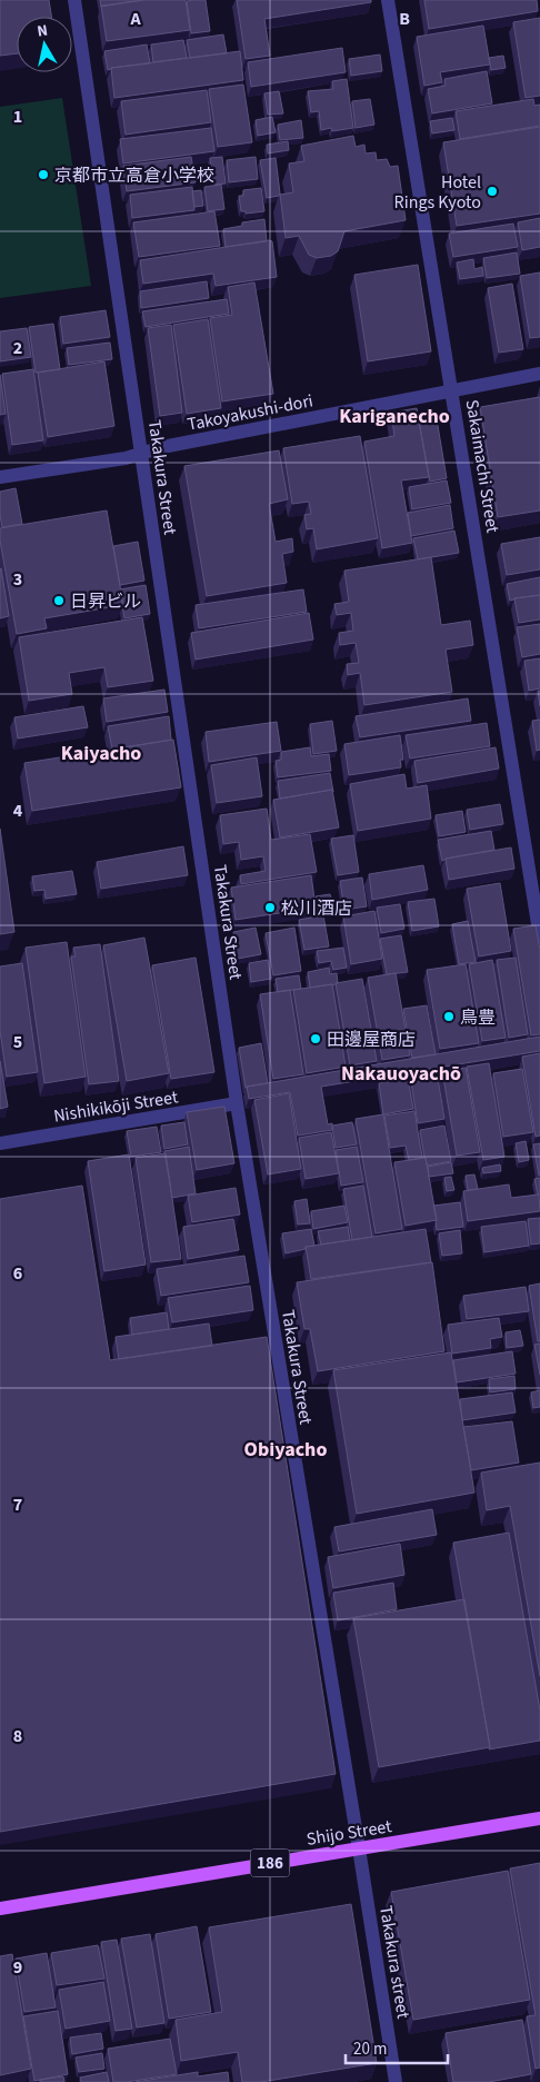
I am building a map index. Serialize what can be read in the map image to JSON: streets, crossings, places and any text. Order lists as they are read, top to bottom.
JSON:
{
  "streets": {
    "main road": ["Shijo Street", "186"],
    "street": [
      "Takoyakushi-dori",
      "Sakaimachi Street",
      "Takakura Street",
      "Nishikikōji Street",
      "Takakura street"
    ]
  },
  "crossings": [
    ["Takoyakushi-dori", "Sakaimachi Street"],
    ["Takoyakushi-dori", "Takakura Street"],
    ["Takakura Street", "Nishikikōji Street"],
    ["Takakura Street", "Shijo Street"],
    ["Takakura Street", "Takakura street"],
    ["Shijo Street", "Takakura street"]
  ],
  "districts": [
    "Kariganecho",
    "Kaiyacho",
    "Nakauoyachō",
    "Obiyacho"
  ],
  "places": [
    "京都市立高倉小学校",
    "Hotel Rings Kyoto",
    "日昇ビル",
    "松川酒店",
    "鳥豊",
    "田邊屋商店"
  ],
  "scale_bar": "20 m",
  "north": "top",
  "grid": {
    "columns": ["A", "B"],
    "rows": [
      "1",
      "2",
      "3",
      "4",
      "5",
      "6",
      "7",
      "8",
      "9"
    ]
  }
}
